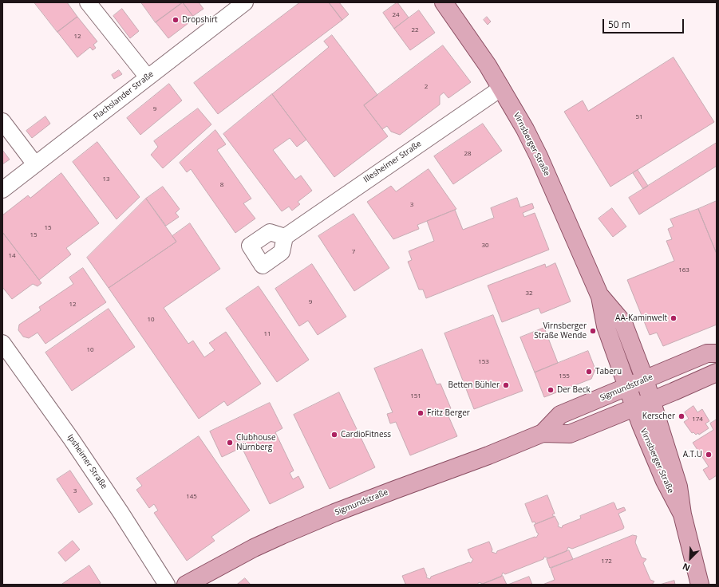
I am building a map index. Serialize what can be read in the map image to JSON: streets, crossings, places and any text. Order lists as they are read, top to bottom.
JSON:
{
  "streets": {
    "main road": ["Virnsberger Straße", "Sigmundstraße"],
    "street": ["Flachslander Straße", "Illesheimer Straße", "Ipsheimer Straße"]
  },
  "crossings": [
    ["Virnsberger Straße", "Illesheimer Straße"],
    ["Virnsberger Straße", "Sigmundstraße"]
  ],
  "places": [
    "Dropshirt",
    "AA-Kaminwelt",
    "Virnsberger Straße Wende",
    "Taberu",
    "Betten Bühler",
    "Der Beck",
    "Fritz Berger",
    "Kerscher",
    "CardioFitness",
    "Clubhouse Nürnberg",
    "A.T.U"
  ],
  "house_numbers": [
    "24",
    "22",
    "12",
    "2",
    "9",
    "51",
    "28",
    "13",
    "8",
    "3",
    "15",
    "15",
    "30",
    "7",
    "14",
    "163",
    "32",
    "9",
    "12",
    "10",
    "11",
    "10",
    "153",
    "155",
    "151",
    "174",
    "3",
    "145",
    "172"
  ],
  "scale_bar": "50 m",
  "north": "bottom left"
}
